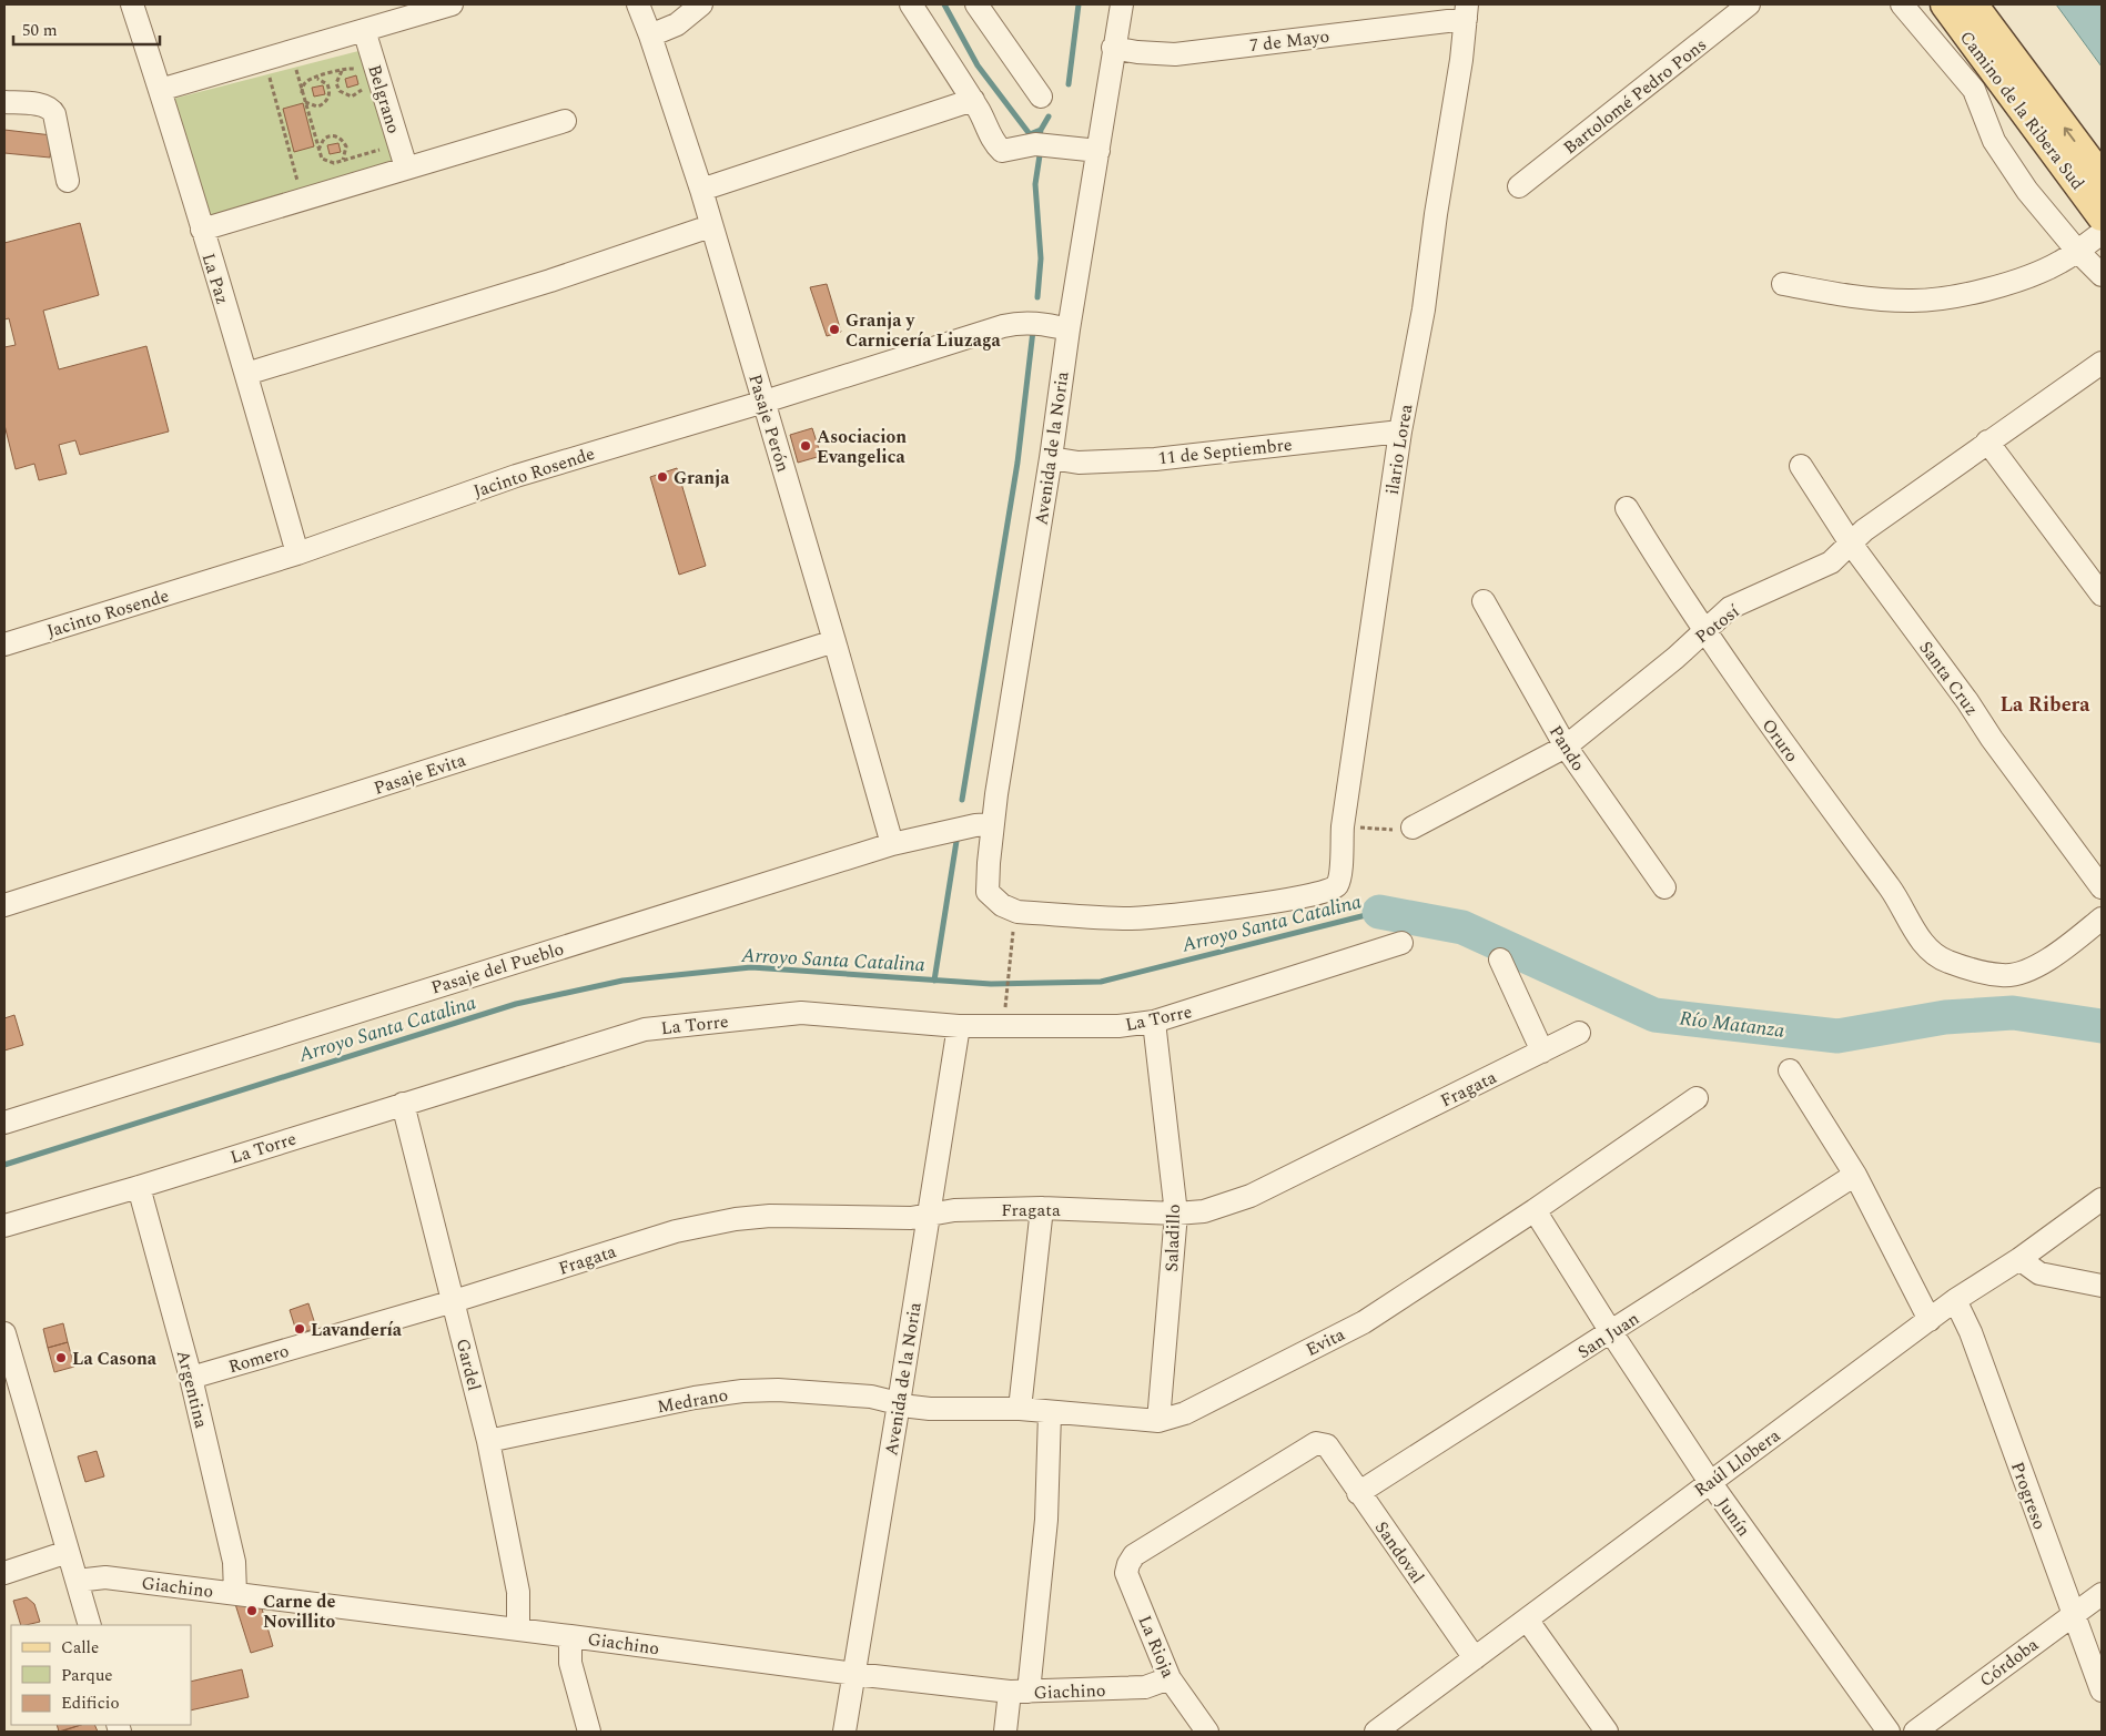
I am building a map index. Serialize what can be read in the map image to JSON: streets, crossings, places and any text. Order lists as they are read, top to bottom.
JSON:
{
  "streets": {
    "main road": ["Camino de la Ribera Sud"],
    "street": [
      "7 de Mayo",
      "Bartolomé Pedro Pons",
      "Belgrano",
      "La Paz",
      "Pasaje Perón",
      "Avenida de la Noria",
      "ilario Lorea",
      "11 de Septiembre",
      "Jacinto Rosende",
      "Potosí",
      "Santa Cruz",
      "Oruro",
      "Pando",
      "Pasaje Evita",
      "Pasaje del Pueblo",
      "La Torre",
      "Fragata",
      "Saladillo",
      "San Juan",
      "Evita",
      "Romero",
      "Gardel",
      "Argentina",
      "Medrano",
      "Raúl Llobera",
      "Progreso",
      "Junín",
      "Sandoval",
      "Giachino",
      "La Rioja",
      "Córdoba"
    ]
  },
  "crossings": [
    ["7 de Mayo", "Avenida de la Noria"],
    ["7 de Mayo", "ilario Lorea"],
    ["La Paz", "Jacinto Rosende"],
    ["Pasaje Perón", "Jacinto Rosende"],
    ["Pasaje Perón", "Pasaje Evita"],
    ["Pasaje Perón", "Pasaje del Pueblo"],
    ["Avenida de la Noria", "ilario Lorea"],
    ["Avenida de la Noria", "11 de Septiembre"],
    ["Avenida de la Noria", "Jacinto Rosende"],
    ["Avenida de la Noria", "Pasaje del Pueblo"],
    ["Avenida de la Noria", "La Torre"],
    ["Avenida de la Noria", "Fragata"],
    ["Avenida de la Noria", "Evita"],
    ["Avenida de la Noria", "Medrano"],
    ["Avenida de la Noria", "Giachino"],
    ["ilario Lorea", "11 de Septiembre"],
    ["Potosí", "Santa Cruz"],
    ["Potosí", "Oruro"],
    ["Potosí", "Pando"],
    ["La Torre", "Saladillo"],
    ["La Torre", "Gardel"],
    ["La Torre", "Argentina"],
    ["Fragata", "Saladillo"],
    ["Fragata", "Romero"],
    ["Fragata", "Gardel"],
    ["Saladillo", "Evita"],
    ["San Juan", "Junín"],
    ["San Juan", "Sandoval"],
    ["Evita", "Medrano"],
    ["Evita", "Junín"],
    ["Romero", "Gardel"],
    ["Romero", "Argentina"],
    ["Gardel", "Medrano"],
    ["Gardel", "Giachino"],
    ["Argentina", "Giachino"],
    ["Raúl Llobera", "Progreso"],
    ["Raúl Llobera", "Junín"],
    ["Raúl Llobera", "Sandoval"],
    ["Progreso", "Córdoba"],
    ["Sandoval", "La Rioja"],
    ["Giachino", "La Rioja"]
  ],
  "districts": ["La Ribera"],
  "water": ["Arroyo Santa Catalina", "Río Matanza"],
  "places": [
    "Granja y Carnicería Liuzaga",
    "Asociacion Evangelica",
    "Granja",
    "Lavandería",
    "La Casona",
    "Carne de Novillito"
  ],
  "legend": ["Calle", "Parque", "Edificio"],
  "scale_bar": "50 m"
}
